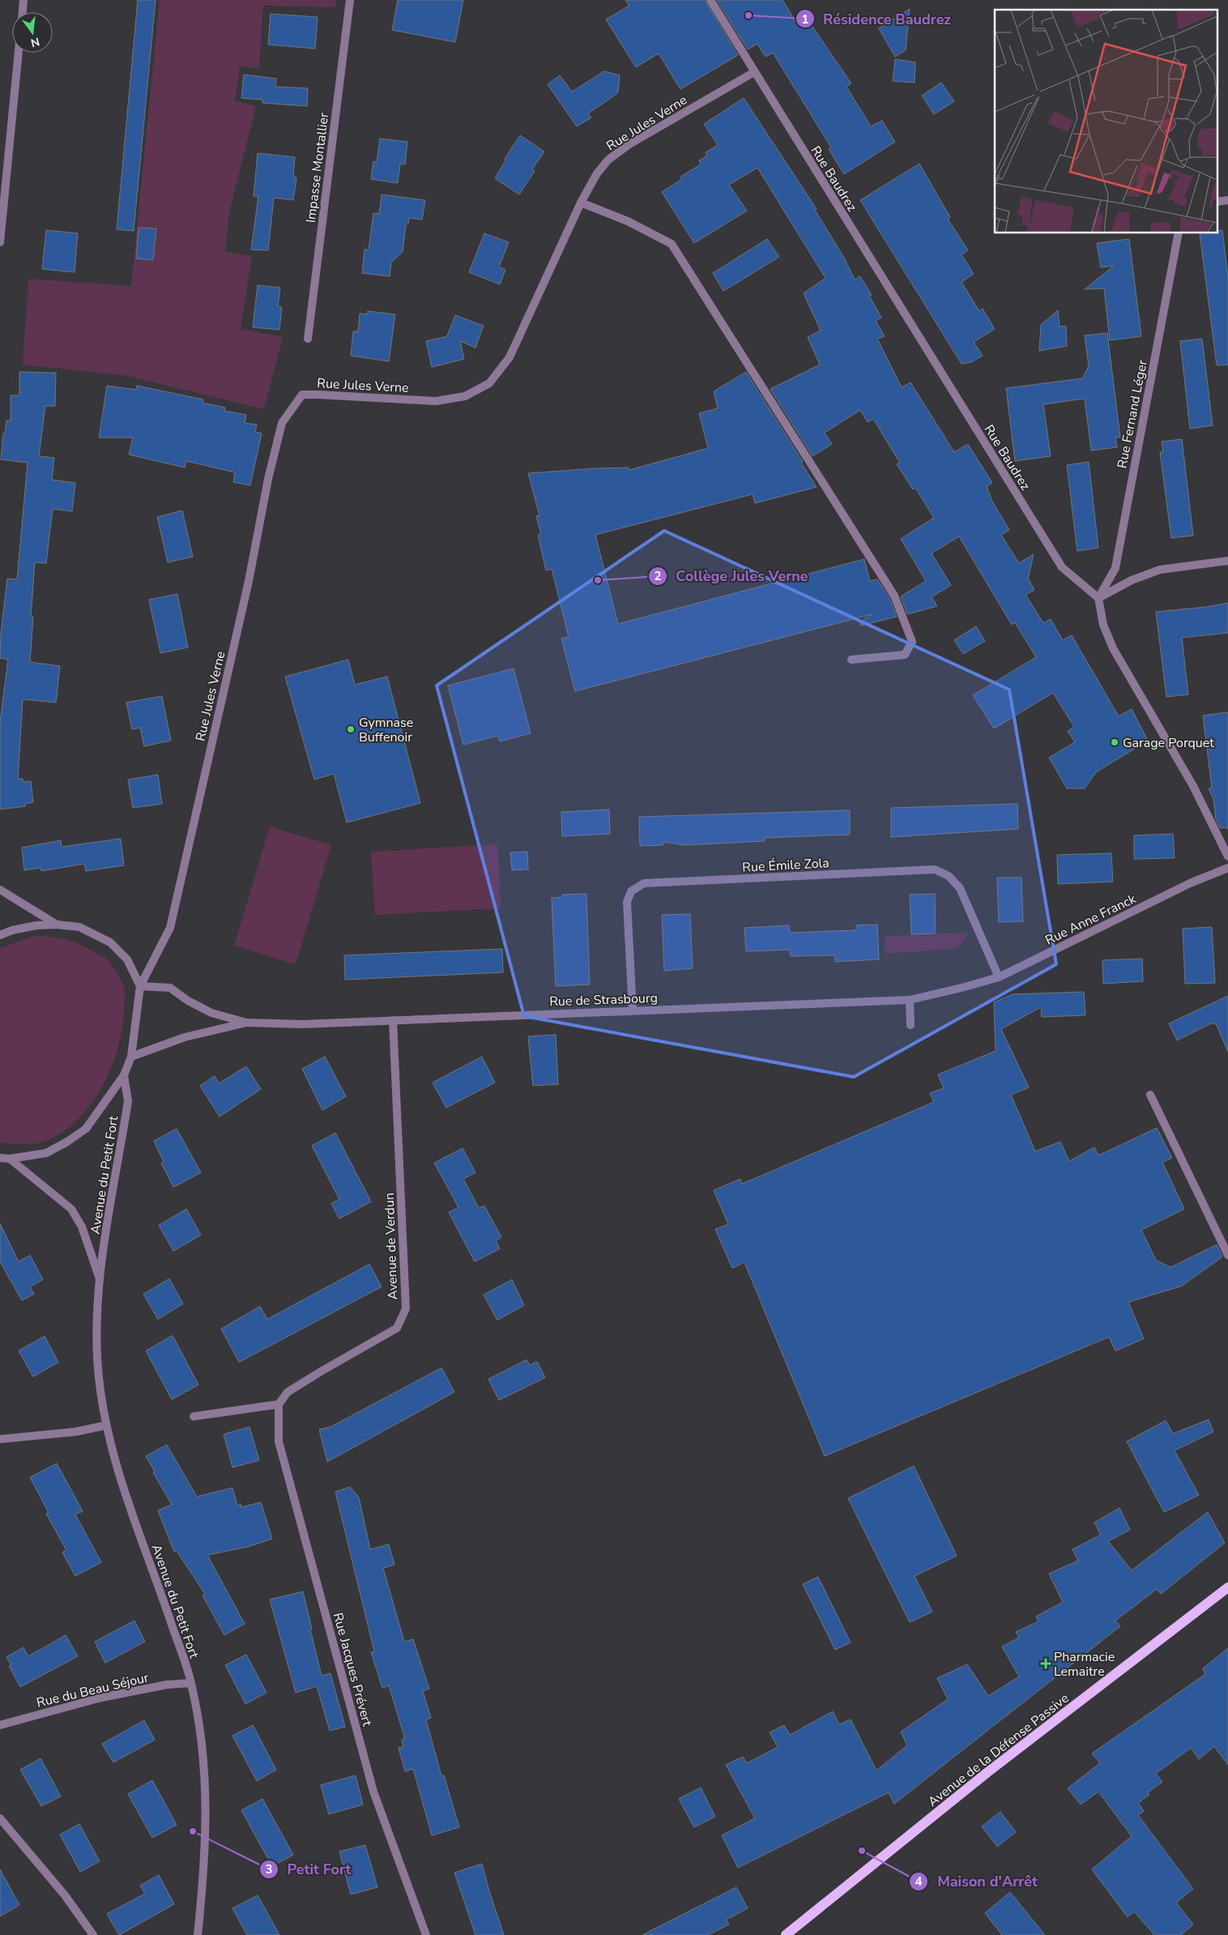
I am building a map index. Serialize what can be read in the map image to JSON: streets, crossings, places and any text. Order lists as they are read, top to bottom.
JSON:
{
  "streets": {
    "main road": ["Avenue de la Défense Passive"],
    "street": [
      "Rue Jules Verne",
      "Impasse Montallier",
      "Rue Baudrez",
      "Rue Fernand Léger",
      "Rue Émile Zola",
      "Rue Anne Franck",
      "Rue de Strasbourg",
      "Avenue du Petit Fort",
      "Avenue de Verdun",
      "Rue Jacques Prévert",
      "Rue du Beau Séjour"
    ]
  },
  "crossings": [
    ["Rue Jules Verne", "Rue Baudrez"],
    ["Rue Baudrez", "Rue Fernand Léger"],
    ["Rue Émile Zola", "Rue Anne Franck"],
    ["Rue Émile Zola", "Rue de Strasbourg"],
    ["Rue Anne Franck", "Rue de Strasbourg"],
    ["Rue de Strasbourg", "Avenue de Verdun"],
    ["Avenue du Petit Fort", "Rue du Beau Séjour"],
    ["Avenue de Verdun", "Rue Jacques Prévert"]
  ],
  "places": {
    "other": [
      "Résidence Baudrez",
      "Collège Jules Verne",
      "Gymnase Buffenoir",
      "Garage Porquet",
      "Petit Fort",
      "Maison d'Arrêt"
    ],
    "health": ["Pharmacie Lemaitre"]
  },
  "north": "bottom"
}
